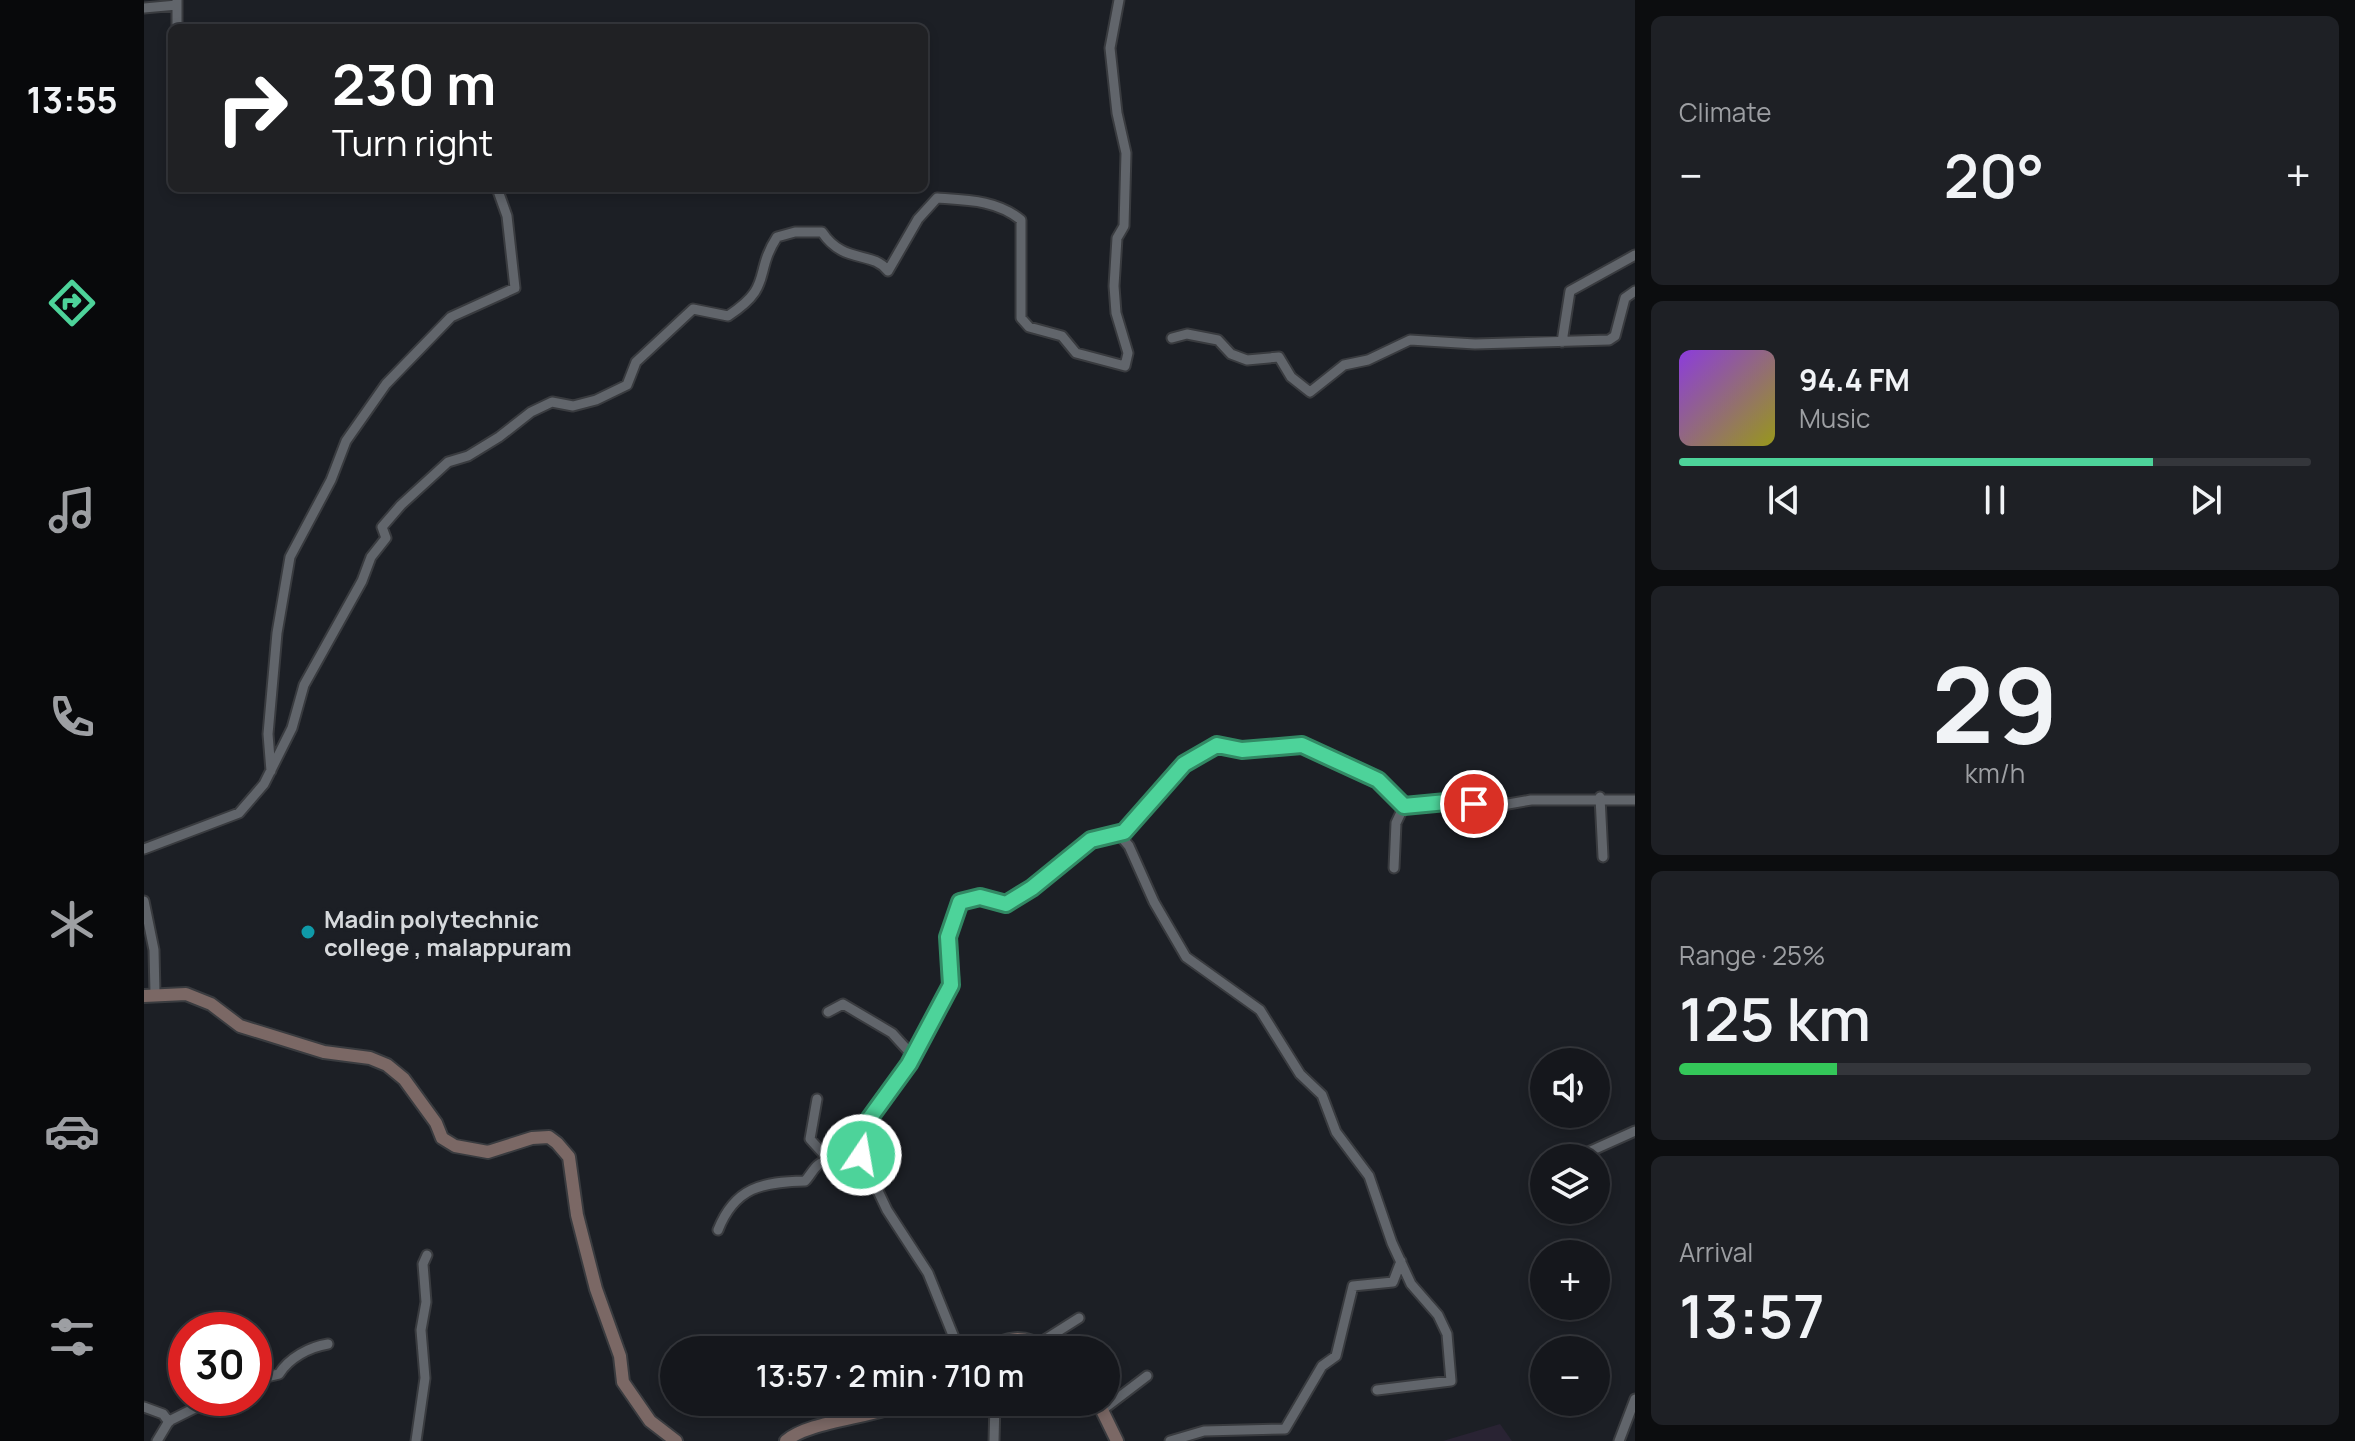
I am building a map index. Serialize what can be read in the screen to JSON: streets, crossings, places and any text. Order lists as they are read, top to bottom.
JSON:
{
  "places": ["Madin polytechnic college , malappuram"],
  "page": {
    "tabs": "13:55",
    "tile": [
      "Climate",
      ["29", "km/h"],
      ["Range · 25%", "125 km"],
      ["Arrival", "13:57"]
    ],
    "turn": ["230 m", "Turn right"],
    "heat": ["−", "20°", "+"],
    "song": ["94.4 FM", "Music"],
    "map_buttons": ["+", "−"],
    "limit": "30",
    "trip": "13:57 · 2 min · 710 m"
  }
}
